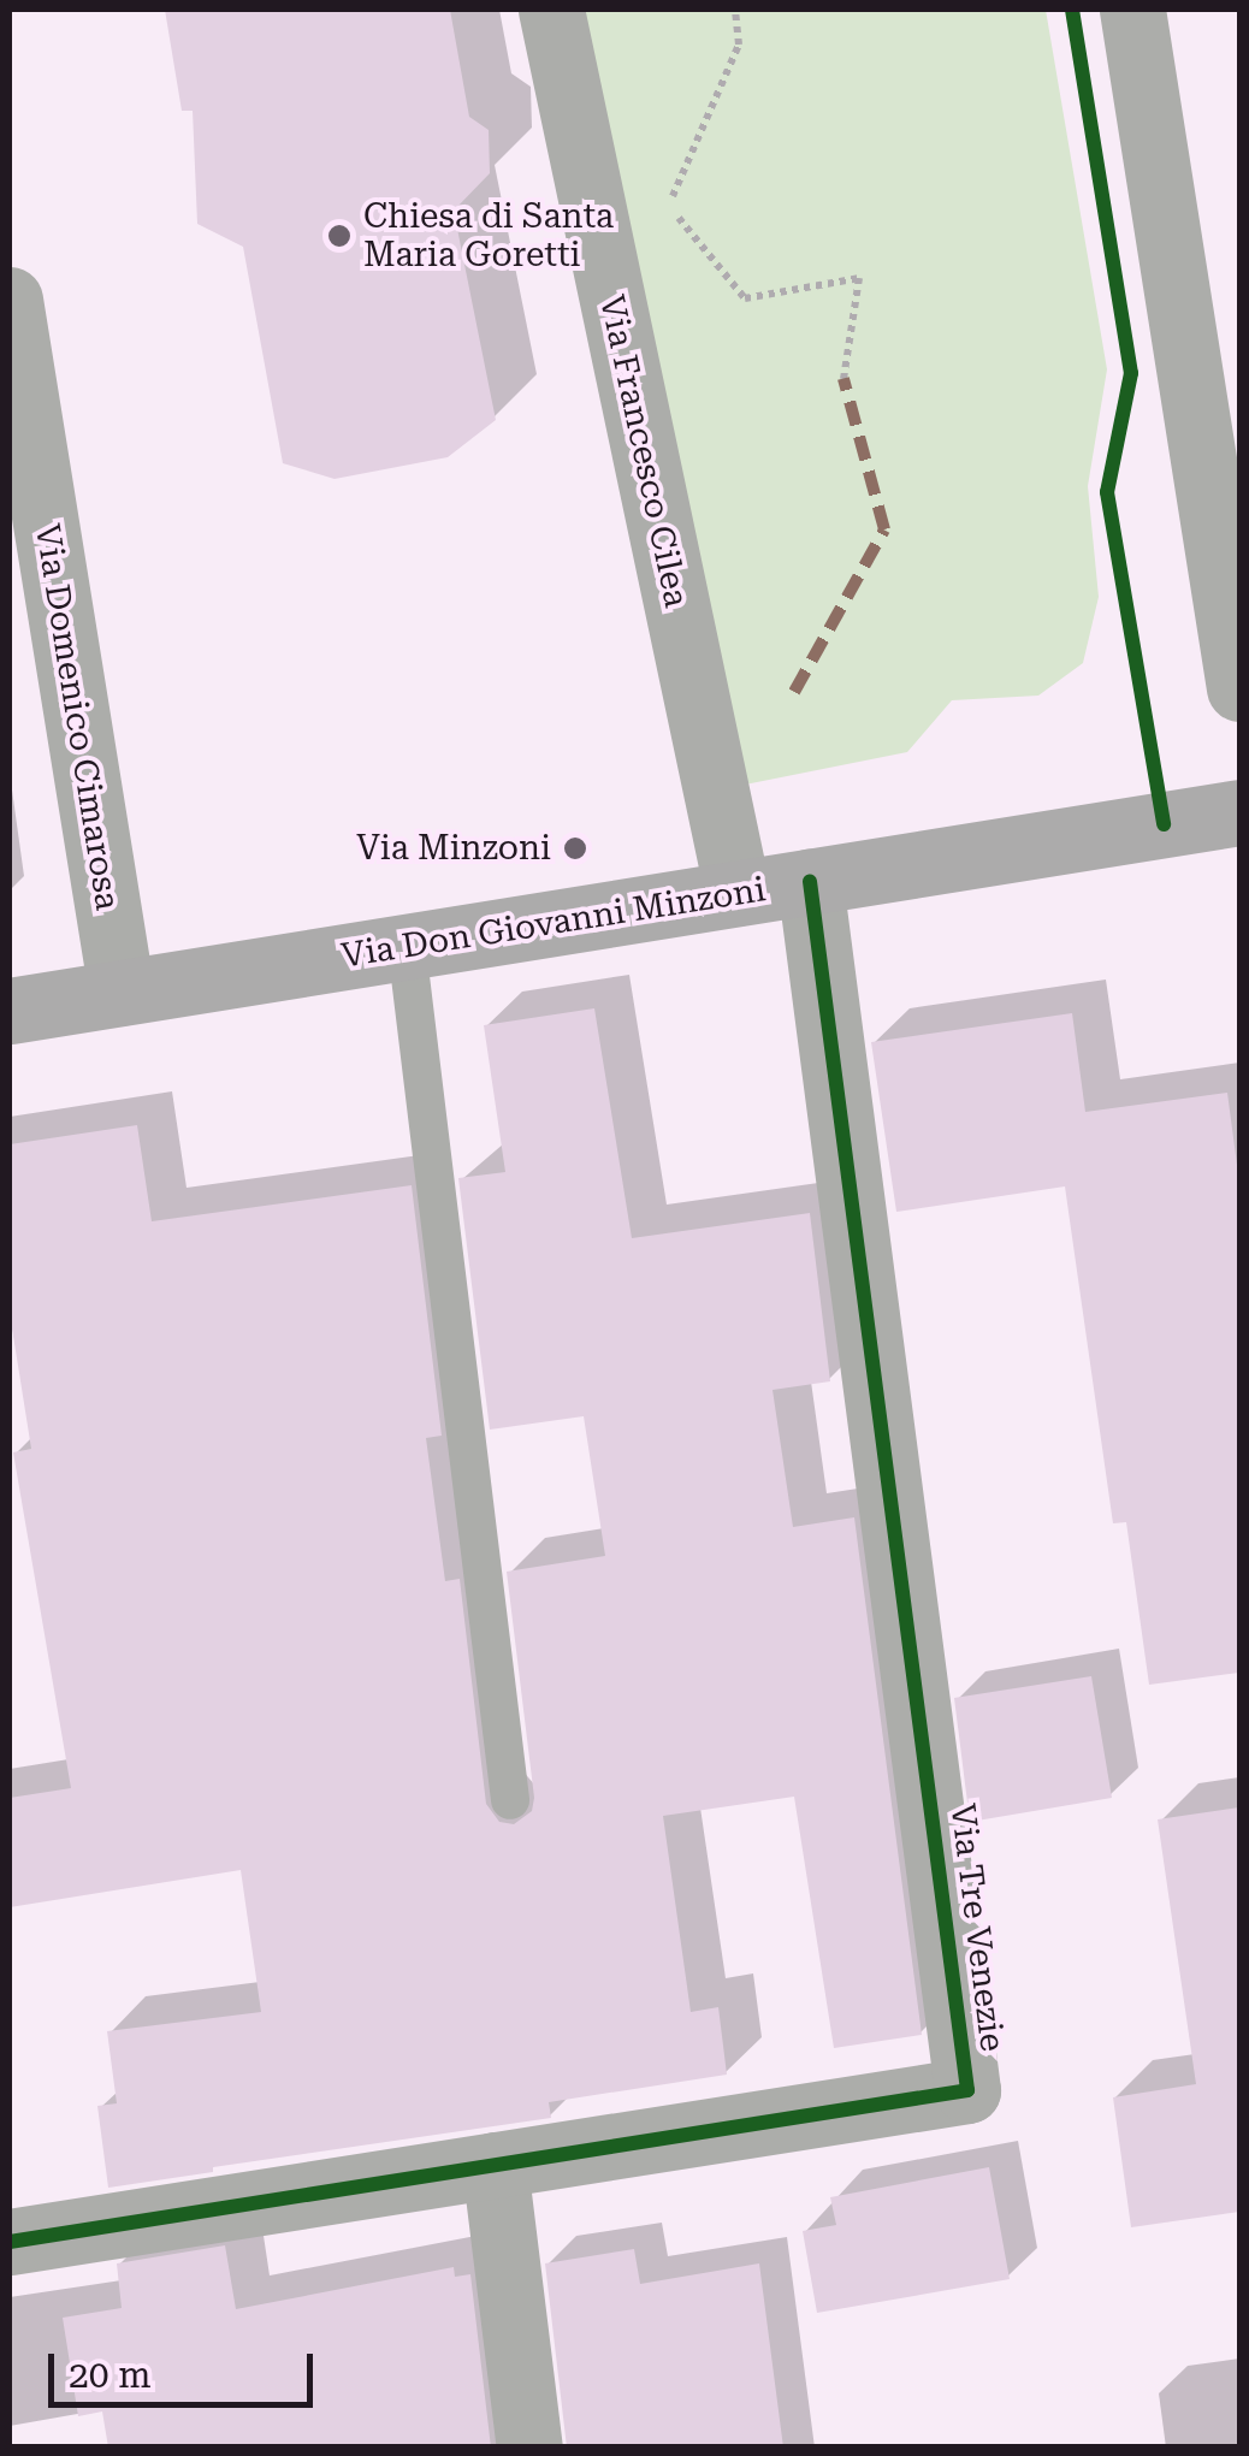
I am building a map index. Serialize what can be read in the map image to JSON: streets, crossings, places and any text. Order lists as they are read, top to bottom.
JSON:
{
  "streets": {
    "street": [
      "Via Francesco Cilea",
      "Via Domenico Cimarosa",
      "Via Don Giovanni Minzoni",
      "Via Tre Venezie"
    ]
  },
  "crossings": [
    ["Via Francesco Cilea", "Via Don Giovanni Minzoni"],
    ["Via Domenico Cimarosa", "Via Don Giovanni Minzoni"],
    ["Via Don Giovanni Minzoni", "Via Tre Venezie"]
  ],
  "places": ["Chiesa di Santa Maria Goretti", "Via Minzoni"],
  "scale_bar": "20 m"
}
